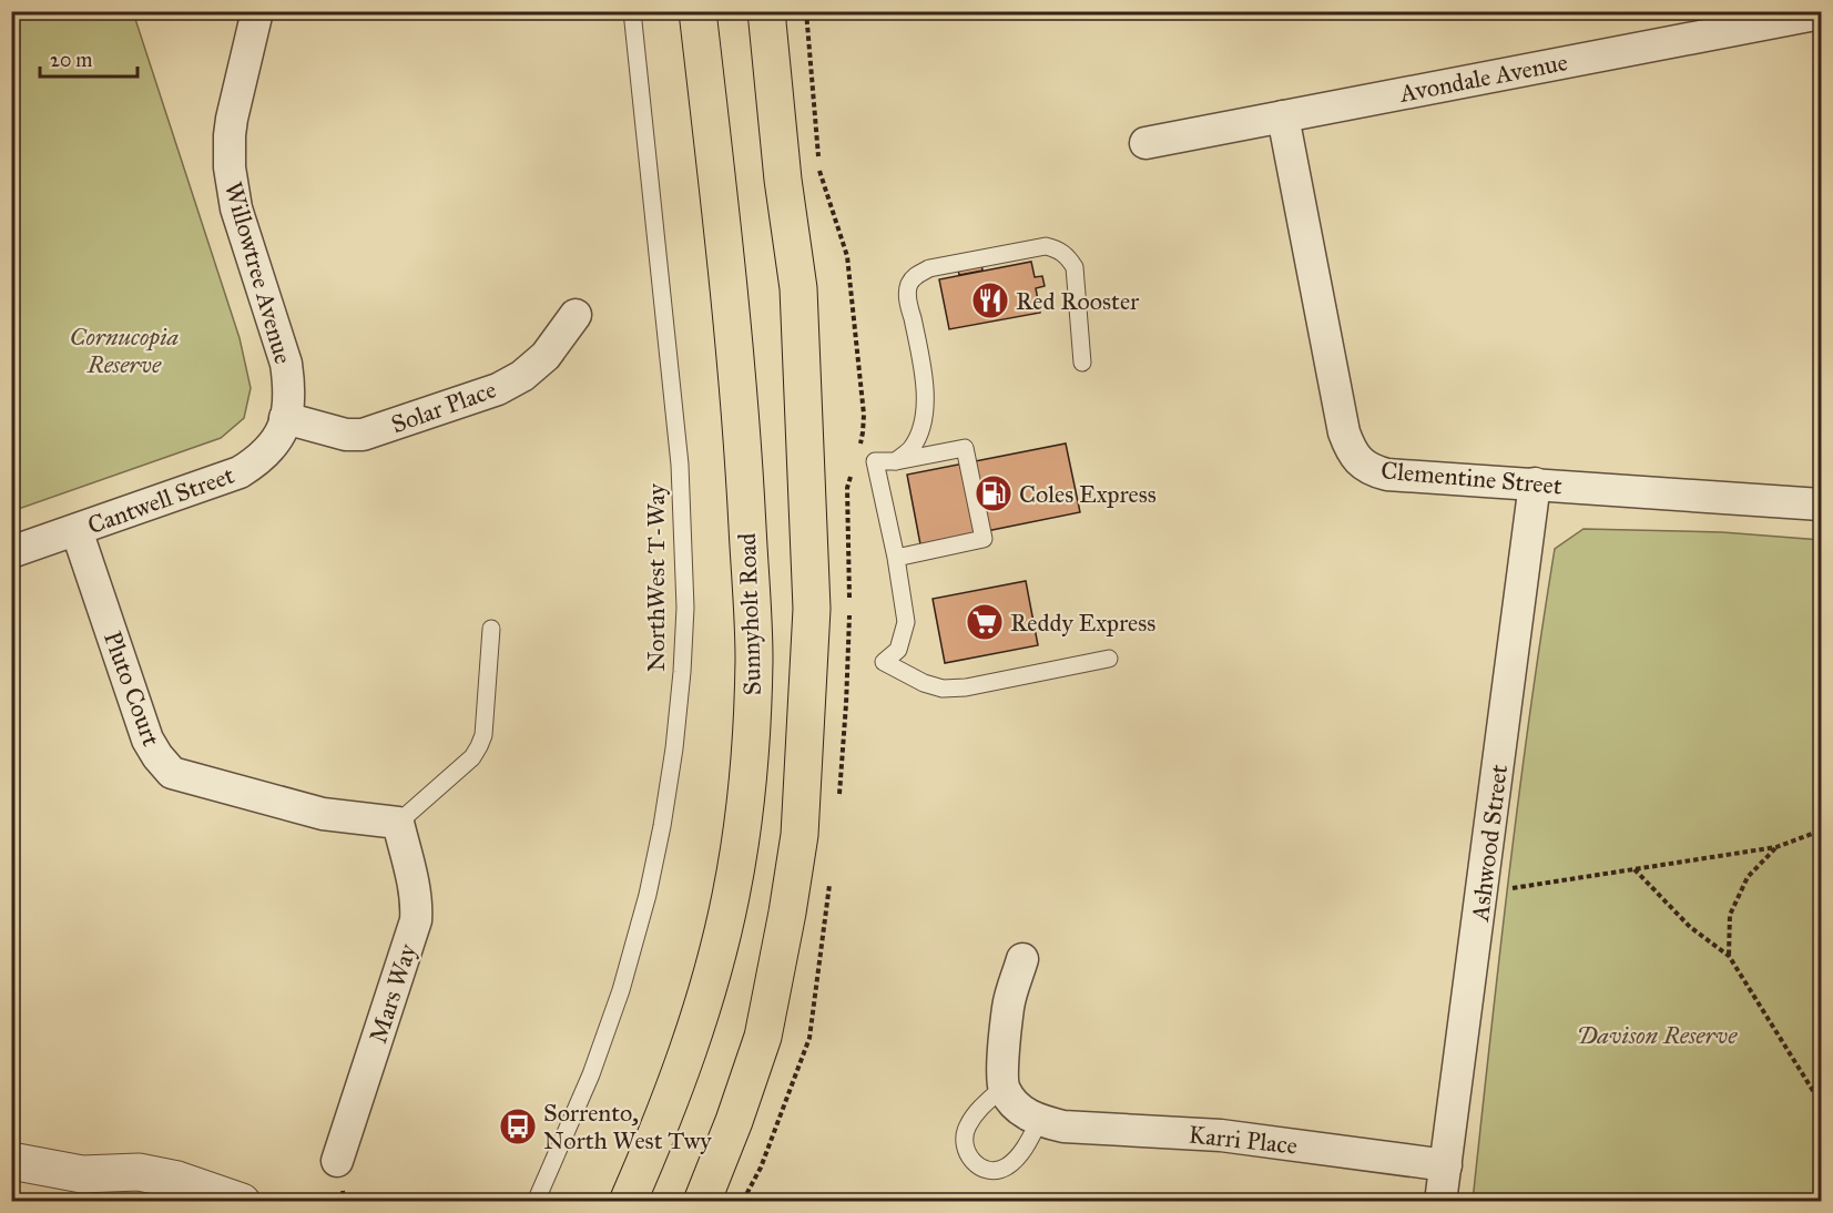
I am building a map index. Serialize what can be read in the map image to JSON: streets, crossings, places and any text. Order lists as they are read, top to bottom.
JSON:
{
  "streets": {
    "main road": ["Sunnyholt Road"],
    "street": [
      "Avondale Avenue",
      "Willowtree Avenue",
      "Solar Place",
      "Clementine Street",
      "Cantwell Street",
      "Pluto Court",
      "Ashwood Street",
      "Mars Way",
      "Karri Place"
    ],
    "lane": ["NorthWest T-Way"]
  },
  "crossings": [
    ["Avondale Avenue", "Clementine Street"],
    ["Willowtree Avenue", "Solar Place"],
    ["Willowtree Avenue", "Cantwell Street"],
    ["Solar Place", "Cantwell Street"],
    ["Clementine Street", "Ashwood Street"],
    ["Cantwell Street", "Pluto Court"],
    ["Pluto Court", "Mars Way"],
    ["Ashwood Street", "Karri Place"]
  ],
  "parks": ["Cornucopia Reserve", "Davison Reserve"],
  "places": {
    "restaurant": ["Red Rooster"],
    "fuel station": ["Coles Express"],
    "supermarket": ["Reddy Express"],
    "bus stop": ["Sorrento, North West Twy"]
  },
  "scale_bar": "20 m"
}
